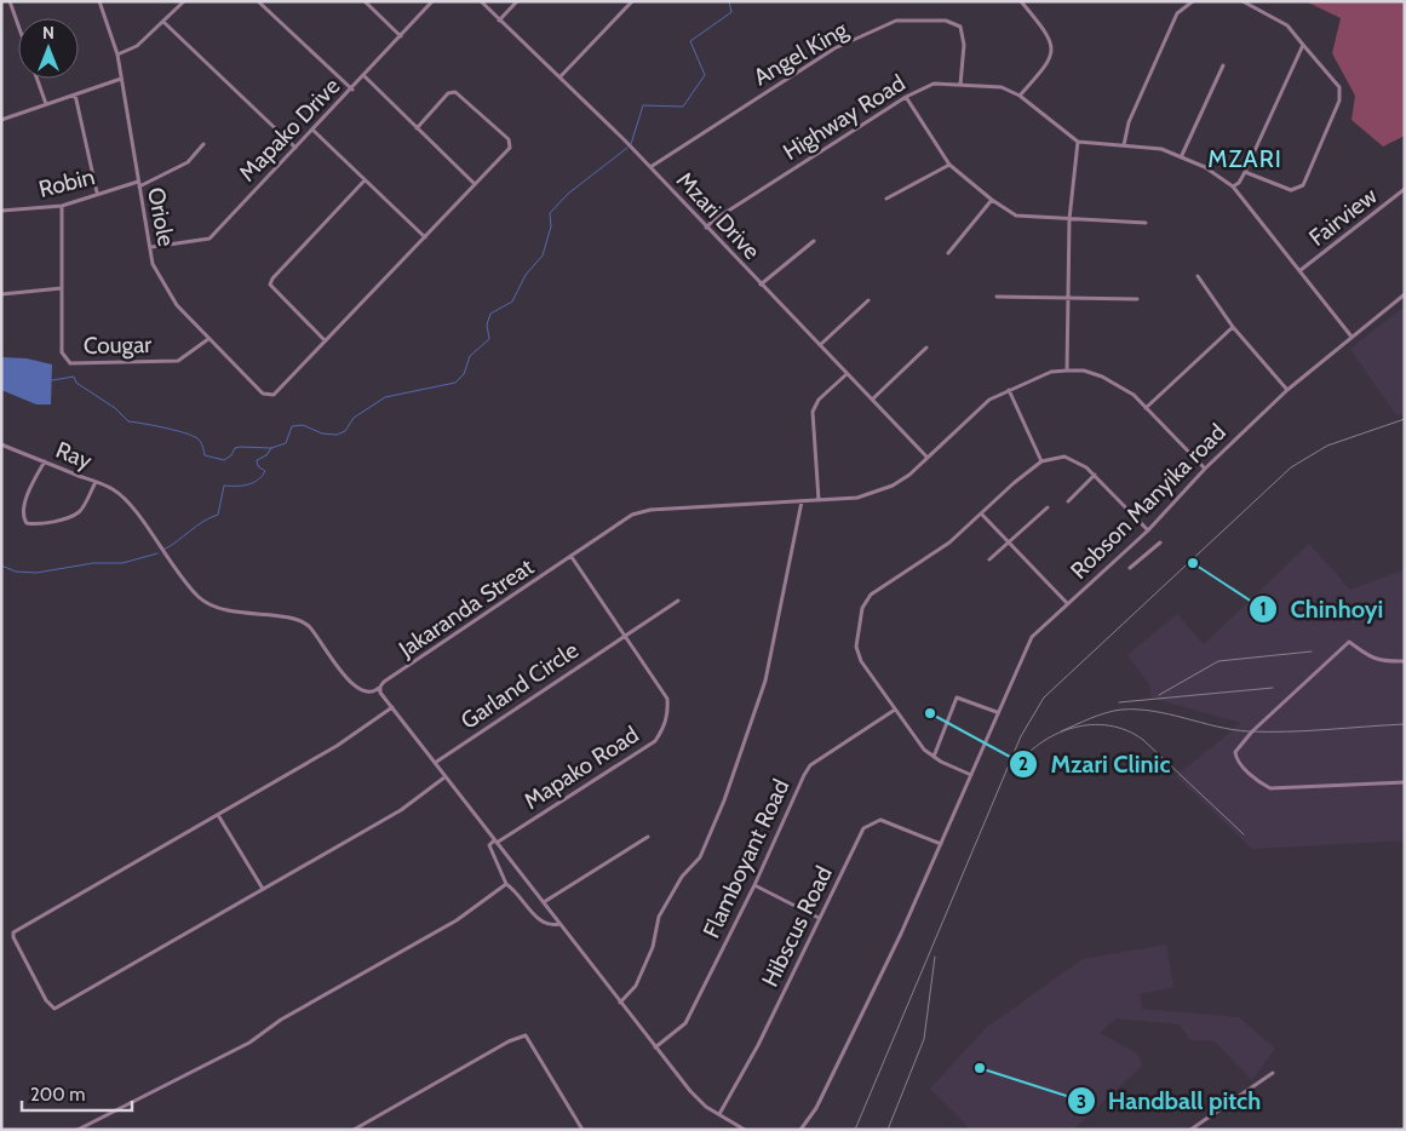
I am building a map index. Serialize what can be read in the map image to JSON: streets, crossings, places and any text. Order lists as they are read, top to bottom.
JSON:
{
  "streets": {
    "street": [
      "Angel King",
      "Highway Road",
      "Mapako Drive",
      "Robin",
      "Mzari Drive",
      "Oriole",
      "Fairview",
      "Cougar",
      "Ray",
      "Robson Manyika road",
      "Jakaranda Streat",
      "Garland Circle",
      "Mapako Road",
      "Flamboyant Road",
      "Hibscus Road"
    ]
  },
  "crossings": [
    ["Angel King", "Highway Road"],
    ["Angel King", "Mzari Drive"],
    ["Highway Road", "Mzari Drive"],
    ["Mapako Drive", "Oriole"],
    ["Robin", "Oriole"],
    ["Robin", "Cougar"],
    ["Mzari Drive", "Jakaranda Streat"],
    ["Oriole", "Cougar"],
    ["Ray", "Jakaranda Streat"],
    ["Robson Manyika road", "Hibscus Road"],
    ["Jakaranda Streat", "Mapako Road"],
    ["Garland Circle", "Mapako Road"]
  ],
  "districts": ["MZARI"],
  "places": ["Chinhoyi", "Mzari Clinic", "Handball pitch"],
  "scale_bar": "200 m",
  "north": "top"
}
